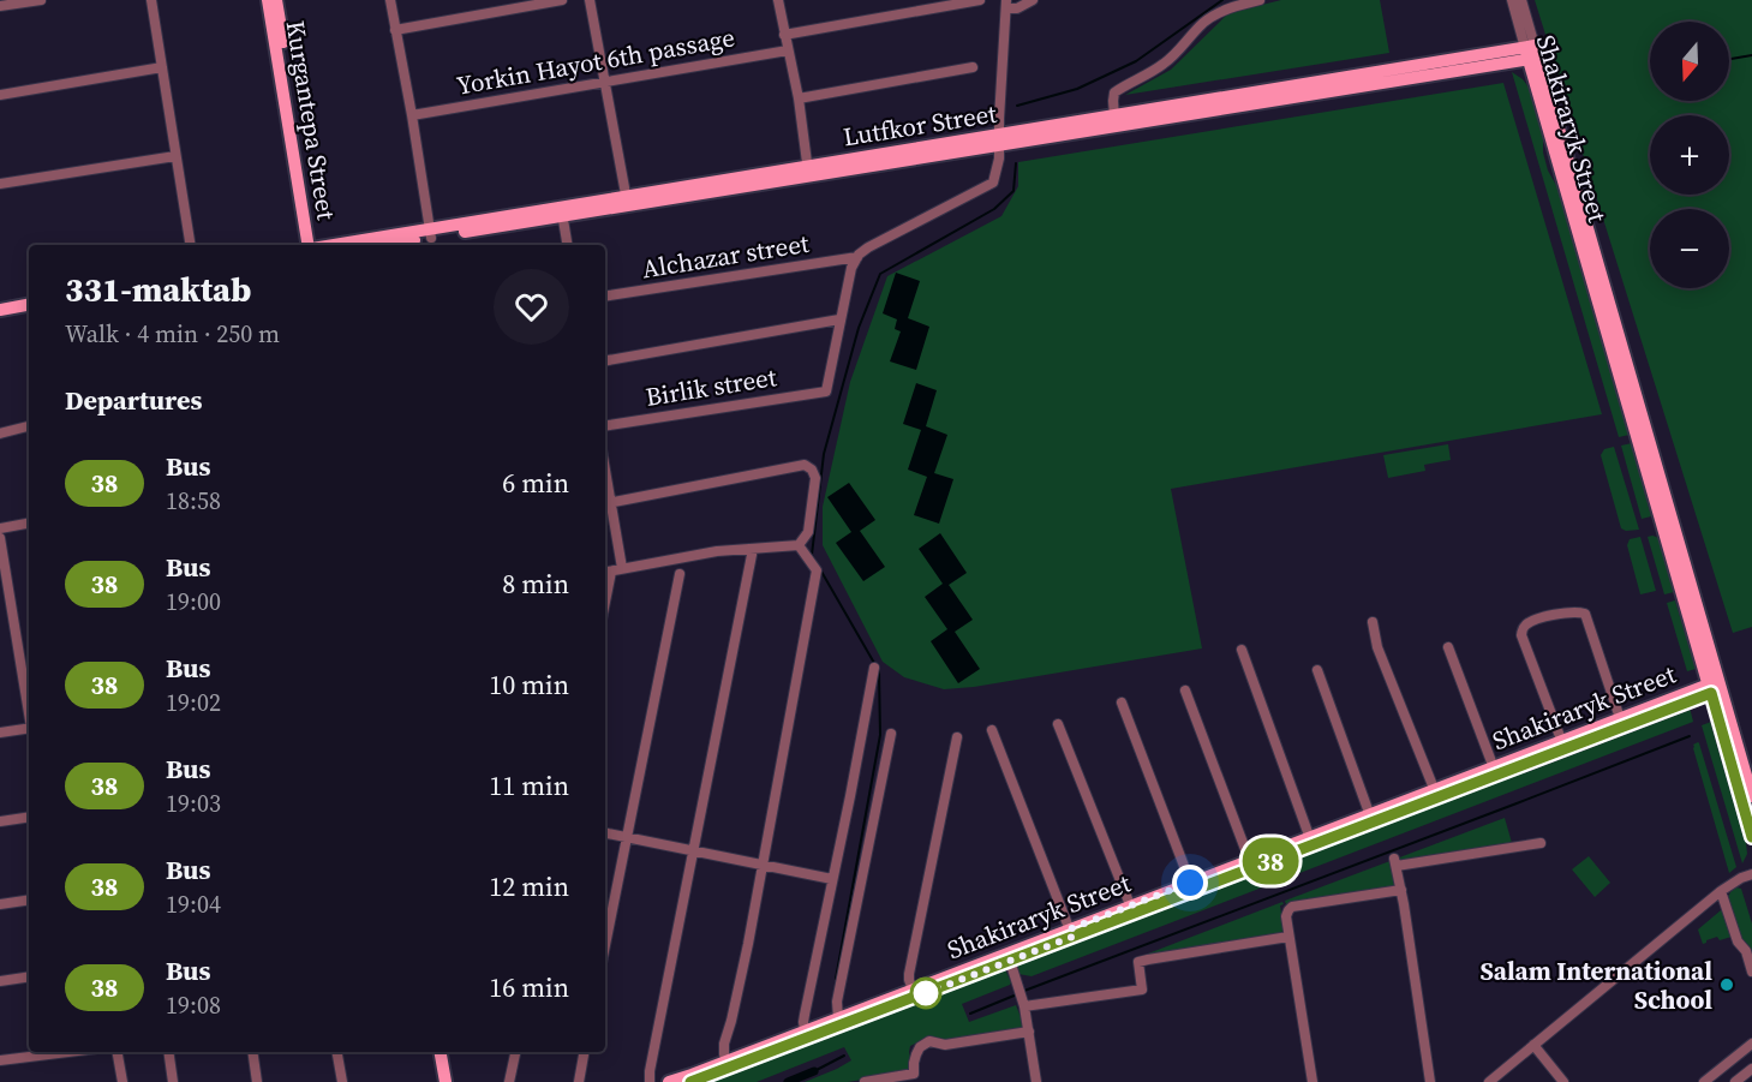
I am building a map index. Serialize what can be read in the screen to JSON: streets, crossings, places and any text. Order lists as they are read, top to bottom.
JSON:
{
  "streets": {
    "main road": ["Kurgantepa Street", "Lutfkor Street", "Shakiraryk Street"],
    "street": ["Yorkin Hayot 6th passage", "Alchazar street", "Birlik street"]
  },
  "crossings": [
    ["Lutfkor Street", "Shakiraryk Street"]
  ],
  "places": ["Salam International School"],
  "lines": ["bus line 38"],
  "north": "bottom",
  "page": {
    "on_map": "38",
    "map_buttons": ["+", "−"],
    "heading": [
      ["331-maktab", "Walk · 4 min · 250 m"],
      "Departures"
    ],
    "list": [
      {
        "mark": "38",
        "name": "Bus",
        "note": "18:58",
        "value": "6 min"
      },
      {
        "mark": "38",
        "name": "Bus",
        "note": "19:00",
        "value": "8 min"
      },
      {
        "mark": "38",
        "name": "Bus",
        "note": "19:02",
        "value": "10 min"
      },
      {
        "mark": "38",
        "name": "Bus",
        "note": "19:03",
        "value": "11 min"
      },
      {
        "mark": "38",
        "name": "Bus",
        "note": "19:04",
        "value": "12 min"
      },
      {
        "mark": "38",
        "name": "Bus",
        "note": "19:08",
        "value": "16 min"
      }
    ]
  }
}
